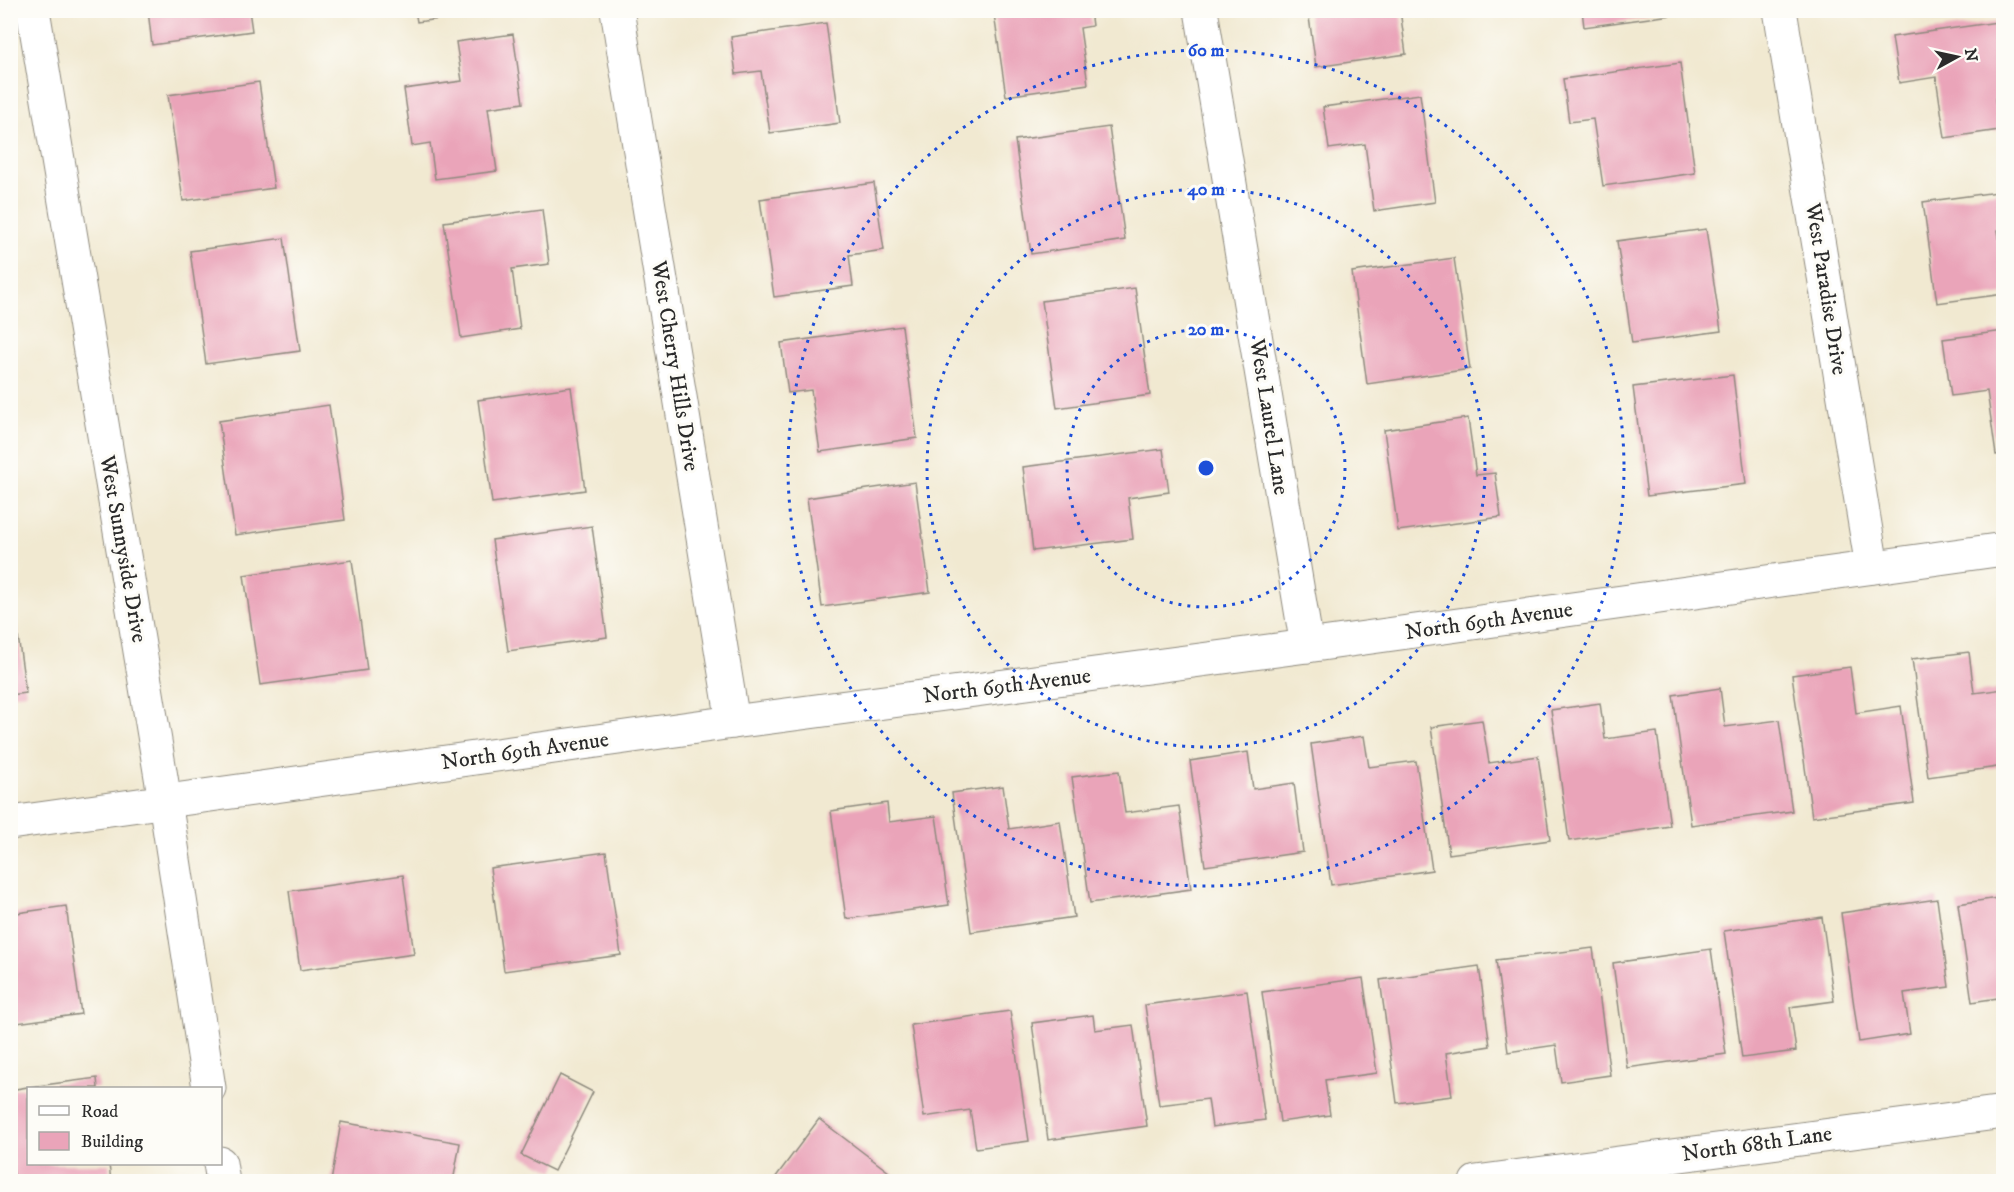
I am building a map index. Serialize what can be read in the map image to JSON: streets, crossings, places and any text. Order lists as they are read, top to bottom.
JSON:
{
  "streets": {
    "street": [
      "West Paradise Drive",
      "West Cherry Hills Drive",
      "West Laurel Lane",
      "West Sunnyside Drive",
      "North 69th Avenue",
      "North 68th Lane"
    ]
  },
  "crossings": [
    ["West Paradise Drive", "North 69th Avenue"],
    ["West Cherry Hills Drive", "North 69th Avenue"],
    ["West Laurel Lane", "North 69th Avenue"],
    ["West Sunnyside Drive", "North 69th Avenue"]
  ],
  "legend": ["Road", "Building"],
  "north": "right",
  "rings": ["60 m", "40 m", "20 m"]
}
